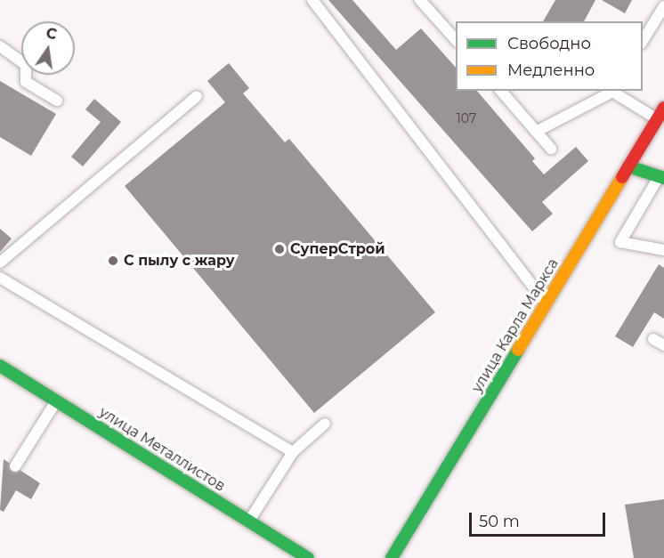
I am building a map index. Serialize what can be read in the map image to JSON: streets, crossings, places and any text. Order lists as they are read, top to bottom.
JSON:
{
  "streets": {
    "main road": ["улица Карла Маркса", "улица Металлистов"]
  },
  "places": ["СуперСтрой", "С пылу с жару"],
  "house_numbers": ["107"],
  "legend": ["Свободно", "Медленно"],
  "scale_bar": "50 m",
  "north": "top"
}
